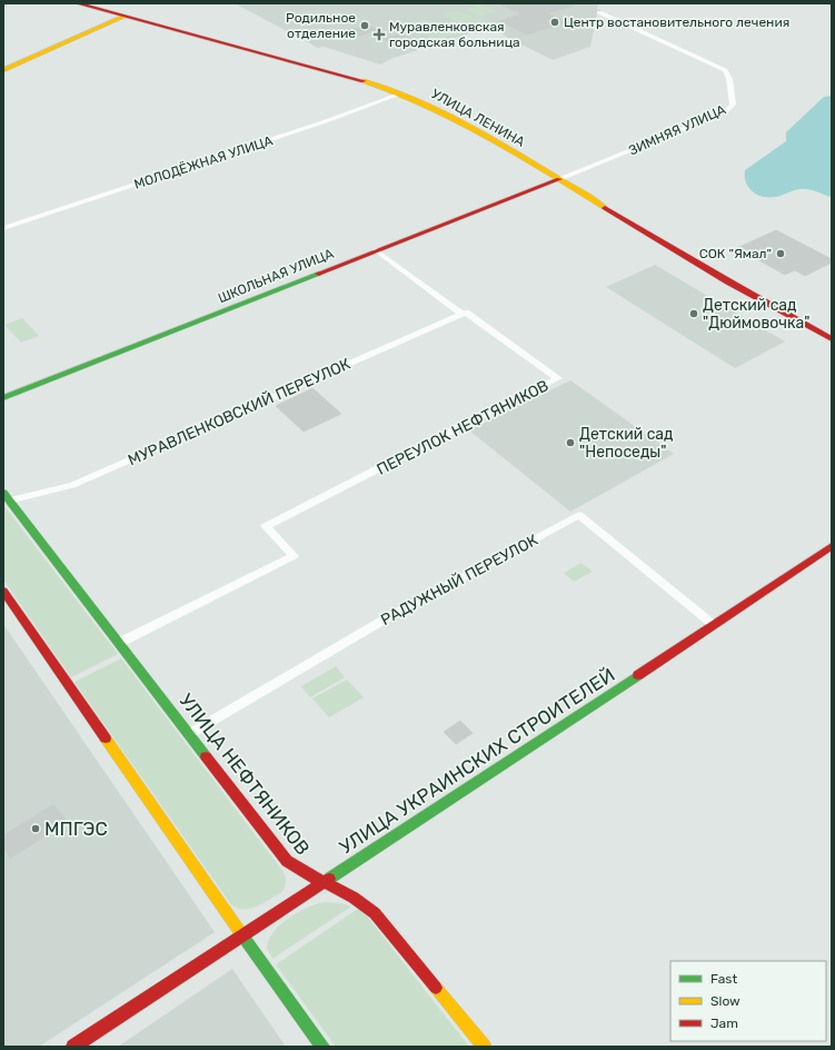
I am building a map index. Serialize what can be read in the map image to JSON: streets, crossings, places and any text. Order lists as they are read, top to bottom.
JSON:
{
  "streets": {
    "main road": [
      "УЛИЦА ЛЕНИНА",
      "ШКОЛЬНАЯ УЛИЦА",
      "УЛИЦА УКРАИНСКИХ СТРОИТЕЛЕЙ",
      "УЛИЦА НЕФТЯНИКОВ"
    ],
    "street": [
      "ЗИМНЯЯ УЛИЦА",
      "МОЛОДЁЖНАЯ УЛИЦА",
      "МУРАВЛЕНКОВСКИЙ ПЕРЕУЛОК",
      "ПЕРЕУЛОК НЕФТЯНИКОВ",
      "РАДУЖНЫЙ ПЕРЕУЛОК"
    ]
  },
  "crossings": [
    ["УЛИЦА ЛЕНИНА", "ЗИМНЯЯ УЛИЦА"],
    ["УЛИЦА ЛЕНИНА", "МОЛОДЁЖНАЯ УЛИЦА"],
    ["УЛИЦА ЛЕНИНА", "ШКОЛЬНАЯ УЛИЦА"],
    ["ЗИМНЯЯ УЛИЦА", "ШКОЛЬНАЯ УЛИЦА"],
    ["ШКОЛЬНАЯ УЛИЦА", "ПЕРЕУЛОК НЕФТЯНИКОВ"],
    ["МУРАВЛЕНКОВСКИЙ ПЕРЕУЛОК", "ПЕРЕУЛОК НЕФТЯНИКОВ"],
    ["МУРАВЛЕНКОВСКИЙ ПЕРЕУЛОК", "УЛИЦА НЕФТЯНИКОВ"],
    ["ПЕРЕУЛОК НЕФТЯНИКОВ", "УЛИЦА НЕФТЯНИКОВ"],
    ["РАДУЖНЫЙ ПЕРЕУЛОК", "УЛИЦА УКРАИНСКИХ СТРОИТЕЛЕЙ"],
    ["РАДУЖНЫЙ ПЕРЕУЛОК", "УЛИЦА НЕФТЯНИКОВ"],
    ["УЛИЦА УКРАИНСКИХ СТРОИТЕЛЕЙ", "УЛИЦА НЕФТЯНИКОВ"]
  ],
  "places": {
    "other": [
      "Центр востановительного лечения",
      "Родильное отделение",
      "СОК \"Ямал\"",
      "Детский сад \"Дюймовочка\"",
      "Детский сад \"Непоседы\"",
      "МПГЭС"
    ],
    "health": ["Муравленковская городская больница"]
  },
  "legend": ["Fast", "Slow", "Jam"]
}
